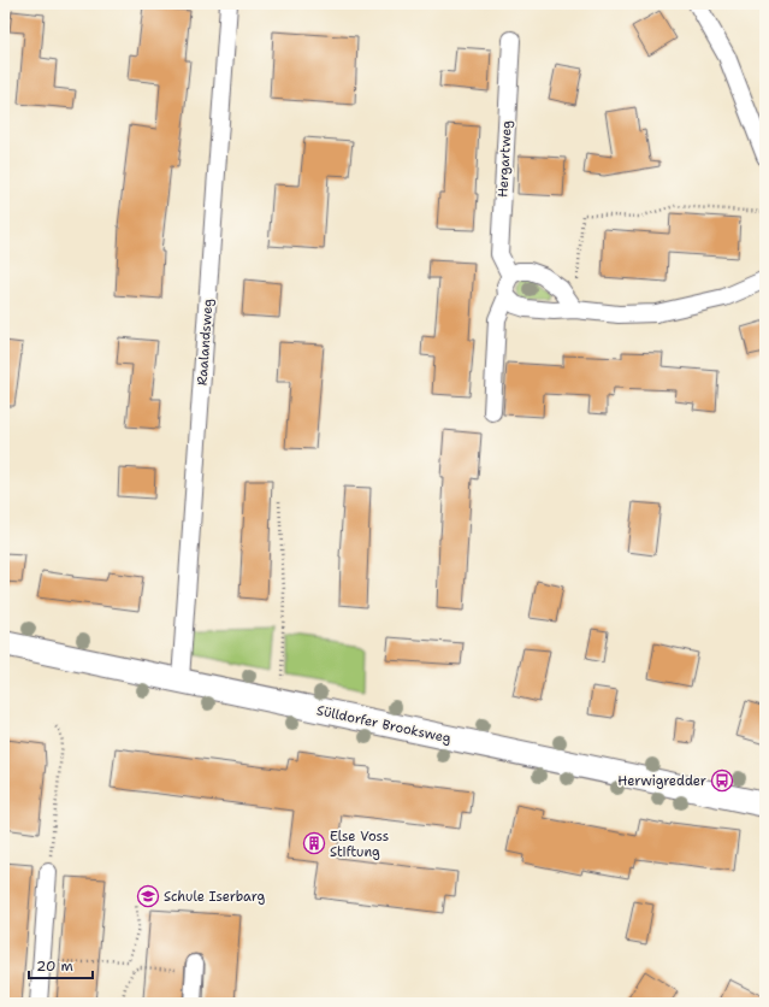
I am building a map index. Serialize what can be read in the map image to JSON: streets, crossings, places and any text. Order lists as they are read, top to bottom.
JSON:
{
  "streets": {
    "street": ["Hergartweg", "Raalandsweg", "Sülldorfer Brooksweg"]
  },
  "crossings": [
    ["Raalandsweg", "Sülldorfer Brooksweg"]
  ],
  "places": {
    "bus stop": ["Herwigredder"],
    "building": ["Else Voss Stiftung"],
    "school or university": ["Schule Iserbarg"]
  },
  "scale_bar": "20 m"
}
